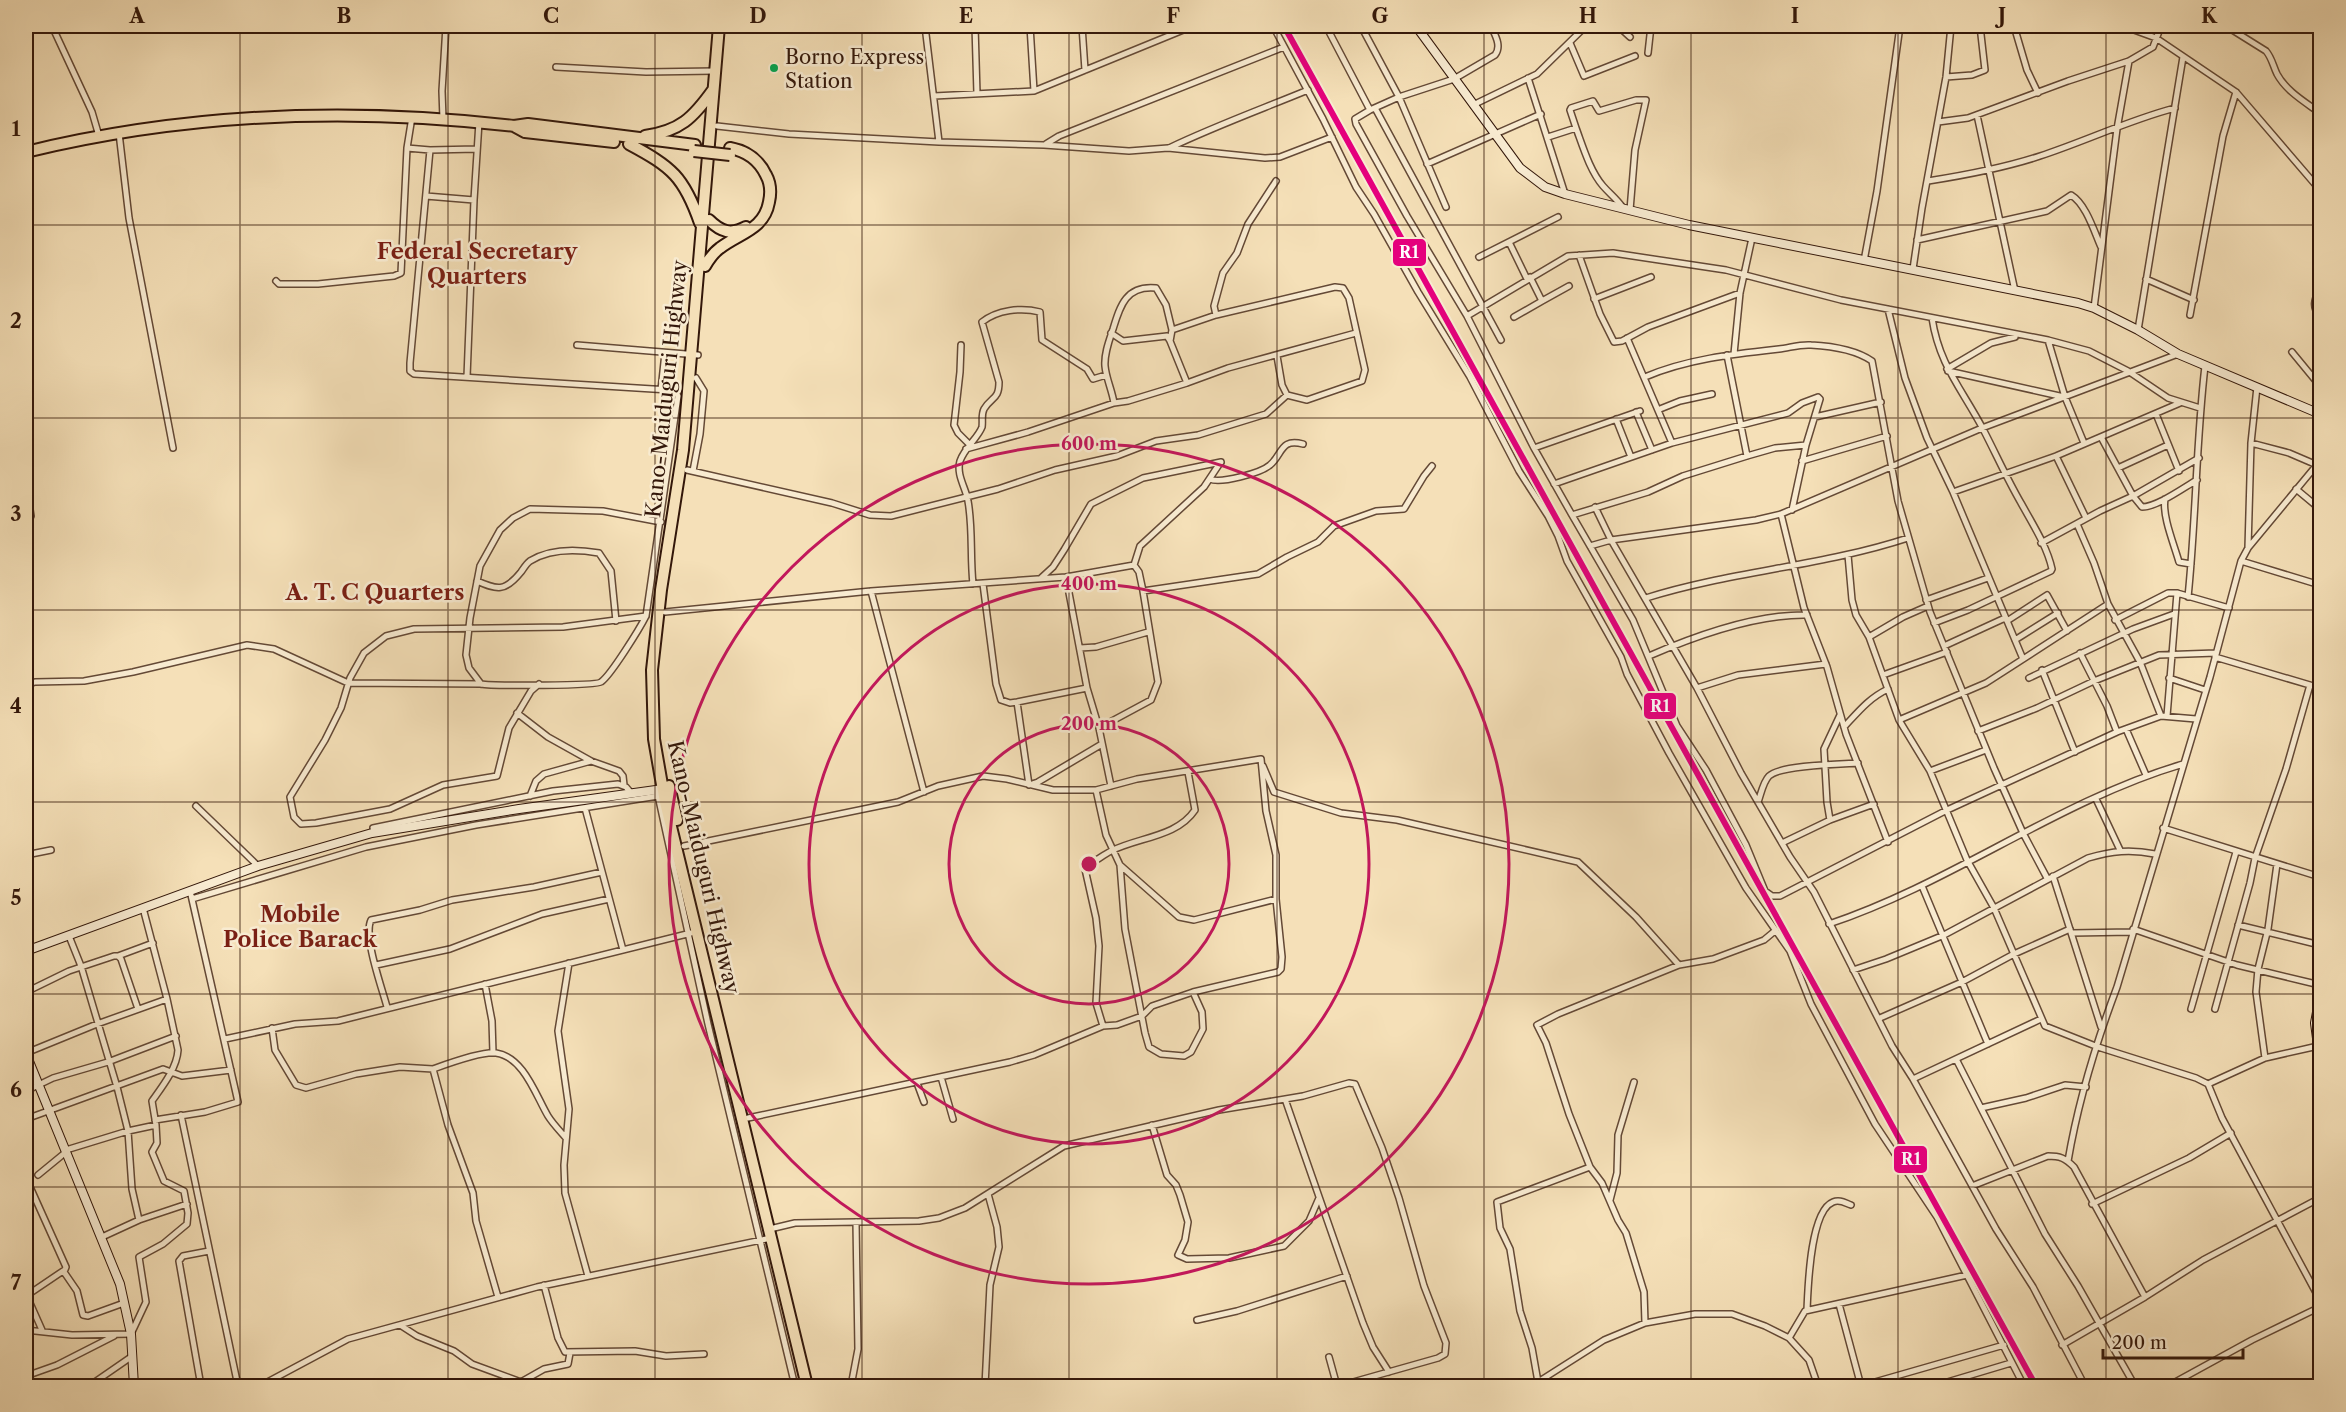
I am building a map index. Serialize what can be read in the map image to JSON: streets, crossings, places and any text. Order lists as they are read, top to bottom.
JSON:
{
  "streets": {
    "highway": ["Kano-Maiduguri Highway"]
  },
  "districts": ["Federal Secretary Quarters", "A. T. C Quarters", "Mobile Police Barack"],
  "places": ["Borno Express Station"],
  "lines": ["transit line R1"],
  "scale_bar": "200 m",
  "grid": {
    "columns": [
      "A",
      "B",
      "C",
      "D",
      "E",
      "F",
      "G",
      "H",
      "I",
      "J",
      "K"
    ],
    "rows": [
      "1",
      "2",
      "3",
      "4",
      "5",
      "6",
      "7"
    ]
  },
  "rings": ["600 m", "400 m", "200 m"]
}
